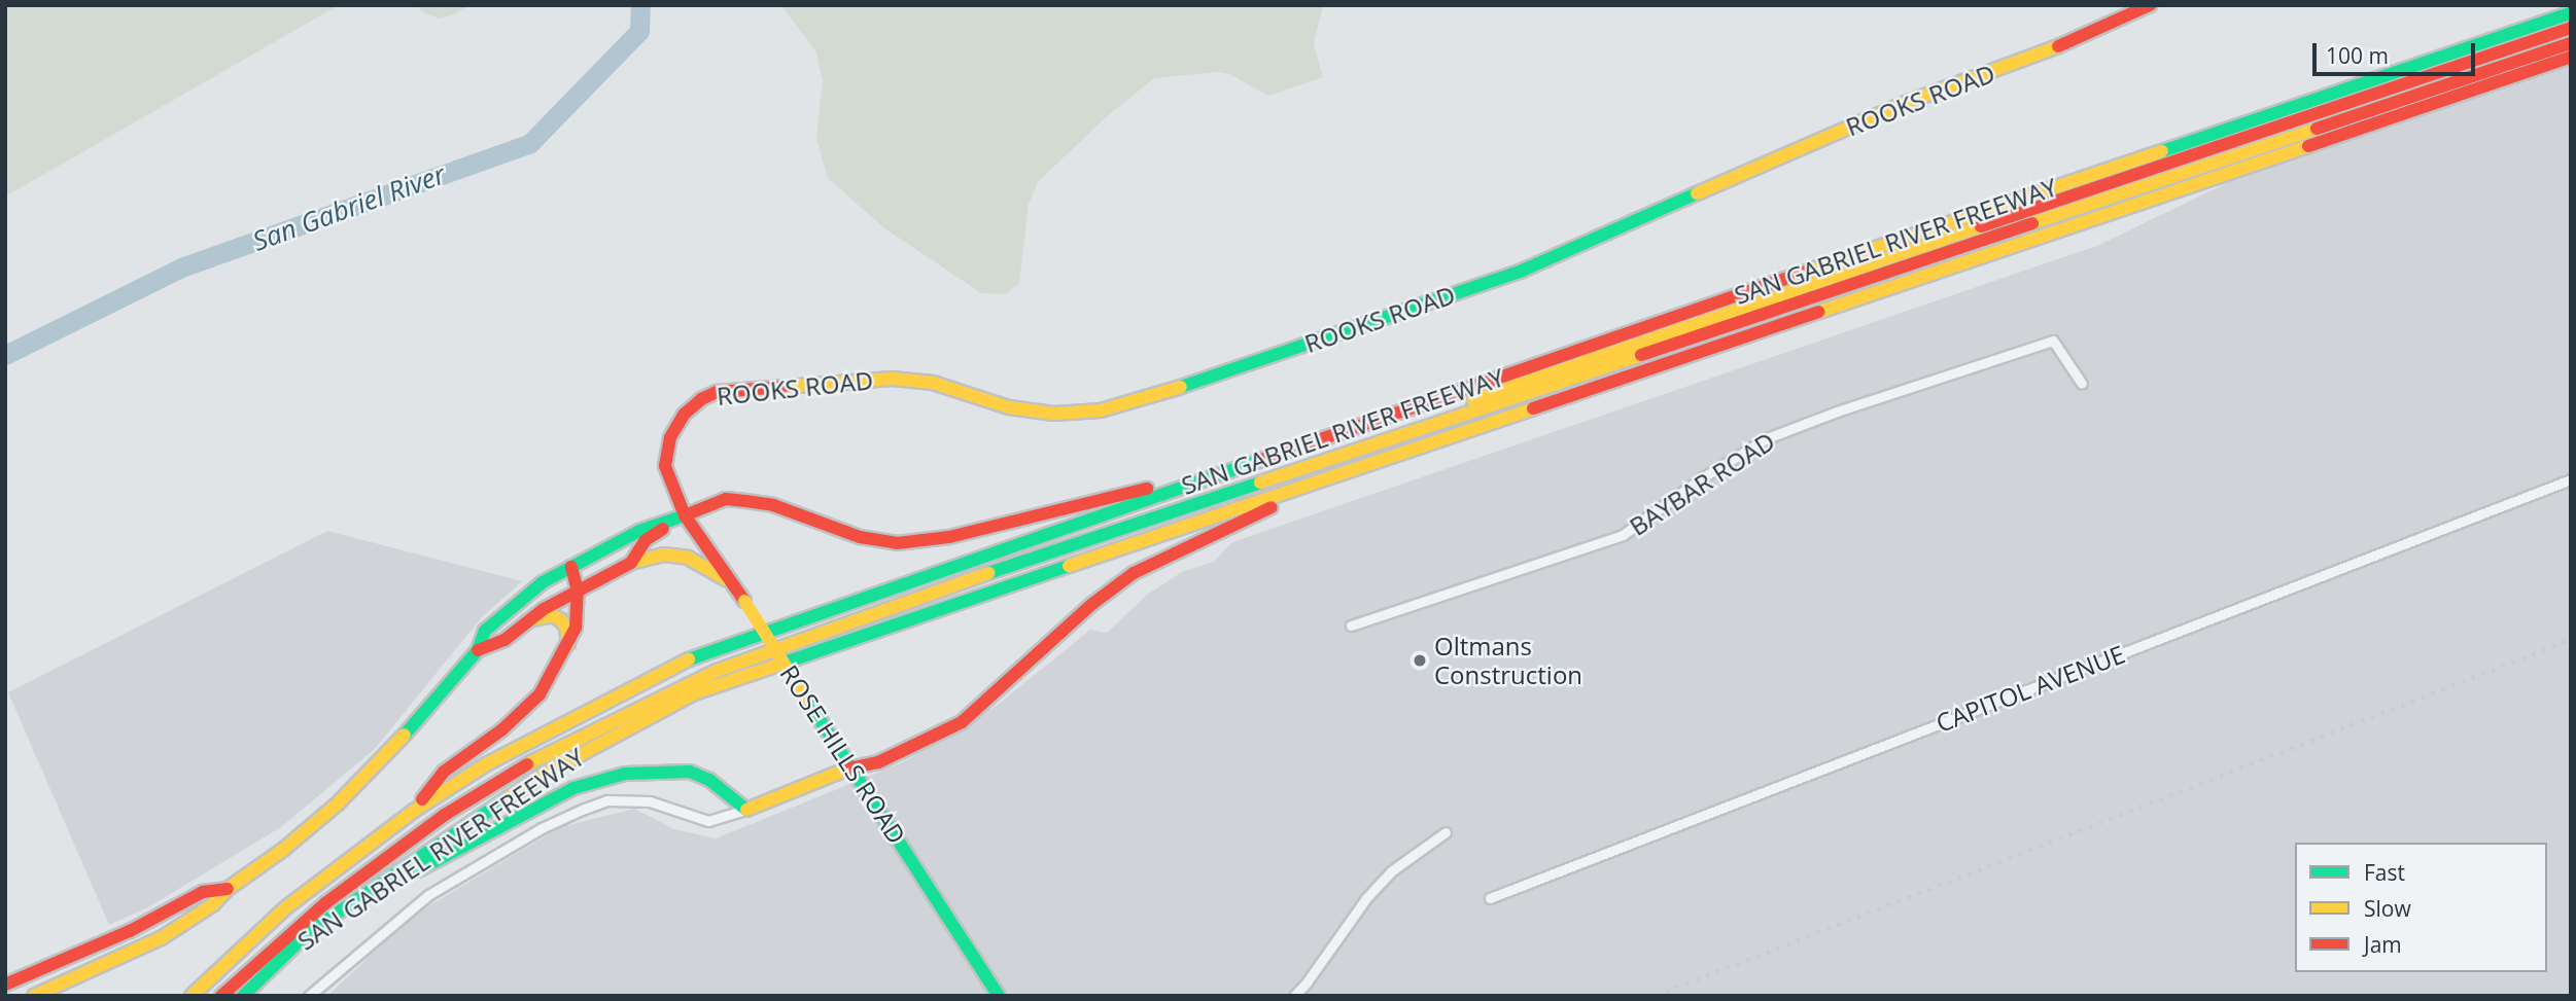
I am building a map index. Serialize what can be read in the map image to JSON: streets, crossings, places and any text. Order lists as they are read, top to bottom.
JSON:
{
  "streets": {
    "main road": ["ROOKS ROAD", "SAN GABRIEL RIVER FREEWAY", "ROSE HILLS ROAD"],
    "street": ["BAYBAR ROAD", "CAPITOL AVENUE"]
  },
  "crossings": [
    ["ROOKS ROAD", "ROSE HILLS ROAD"]
  ],
  "water": ["San Gabriel River"],
  "places": ["Oltmans Construction"],
  "legend": ["Fast", "Slow", "Jam"],
  "scale_bar": "100 m"
}
